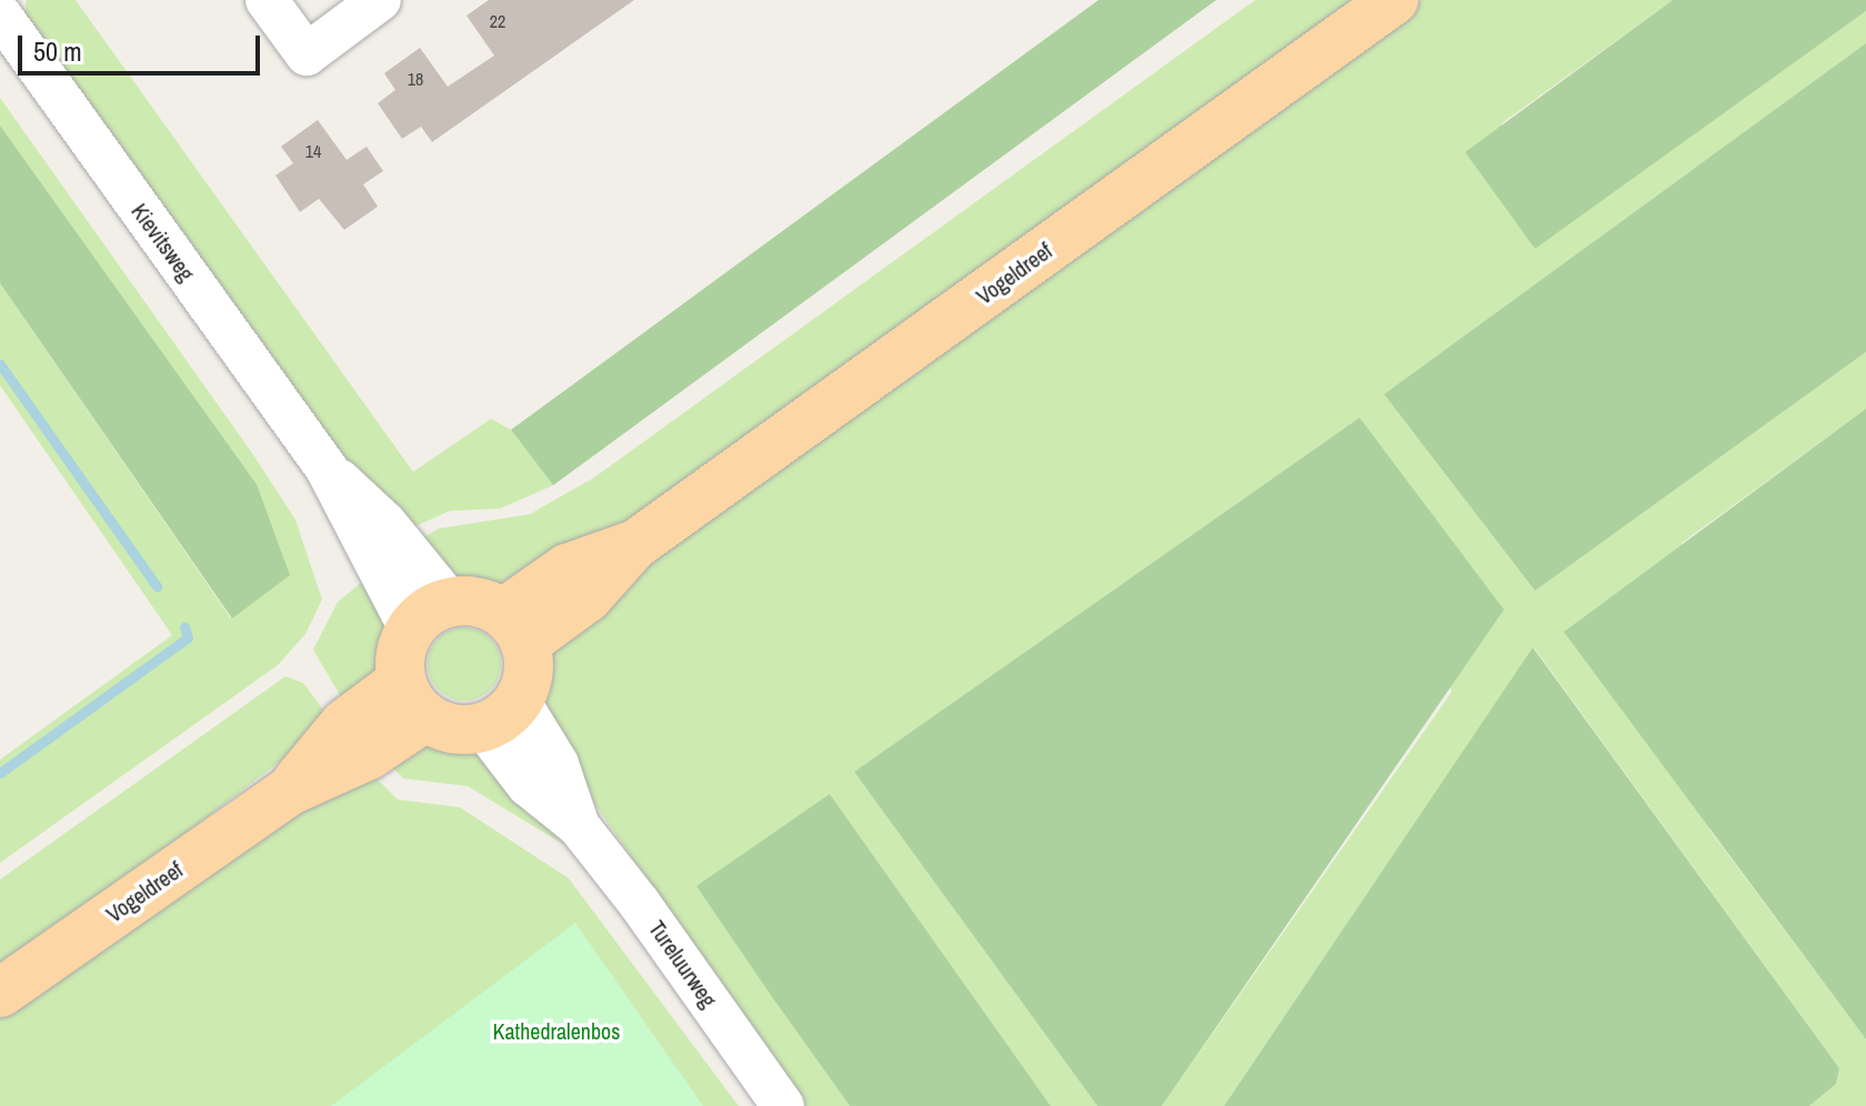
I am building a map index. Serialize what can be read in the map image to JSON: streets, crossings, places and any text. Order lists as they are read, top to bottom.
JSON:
{
  "streets": {
    "main road": ["Vogeldreef"],
    "street": ["Kievitsweg", "Tureluurweg"]
  },
  "crossings": [
    ["Kievitsweg", "Vogeldreef"],
    ["Kievitsweg", "Tureluurweg"],
    ["Vogeldreef", "Tureluurweg"]
  ],
  "parks": ["Kathedralenbos"],
  "house_numbers": ["22", "18", "14"],
  "scale_bar": "50 m"
}
